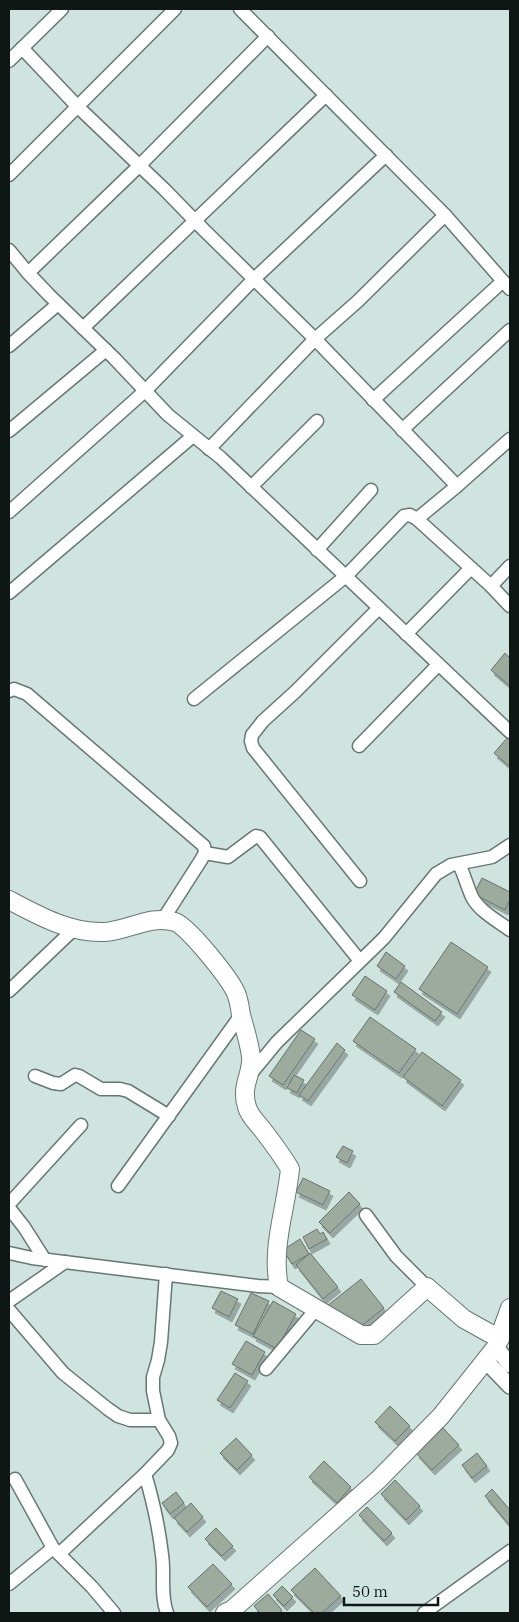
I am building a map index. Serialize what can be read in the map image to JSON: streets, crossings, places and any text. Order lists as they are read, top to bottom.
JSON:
{
  "scale_bar": "50 m"
}
